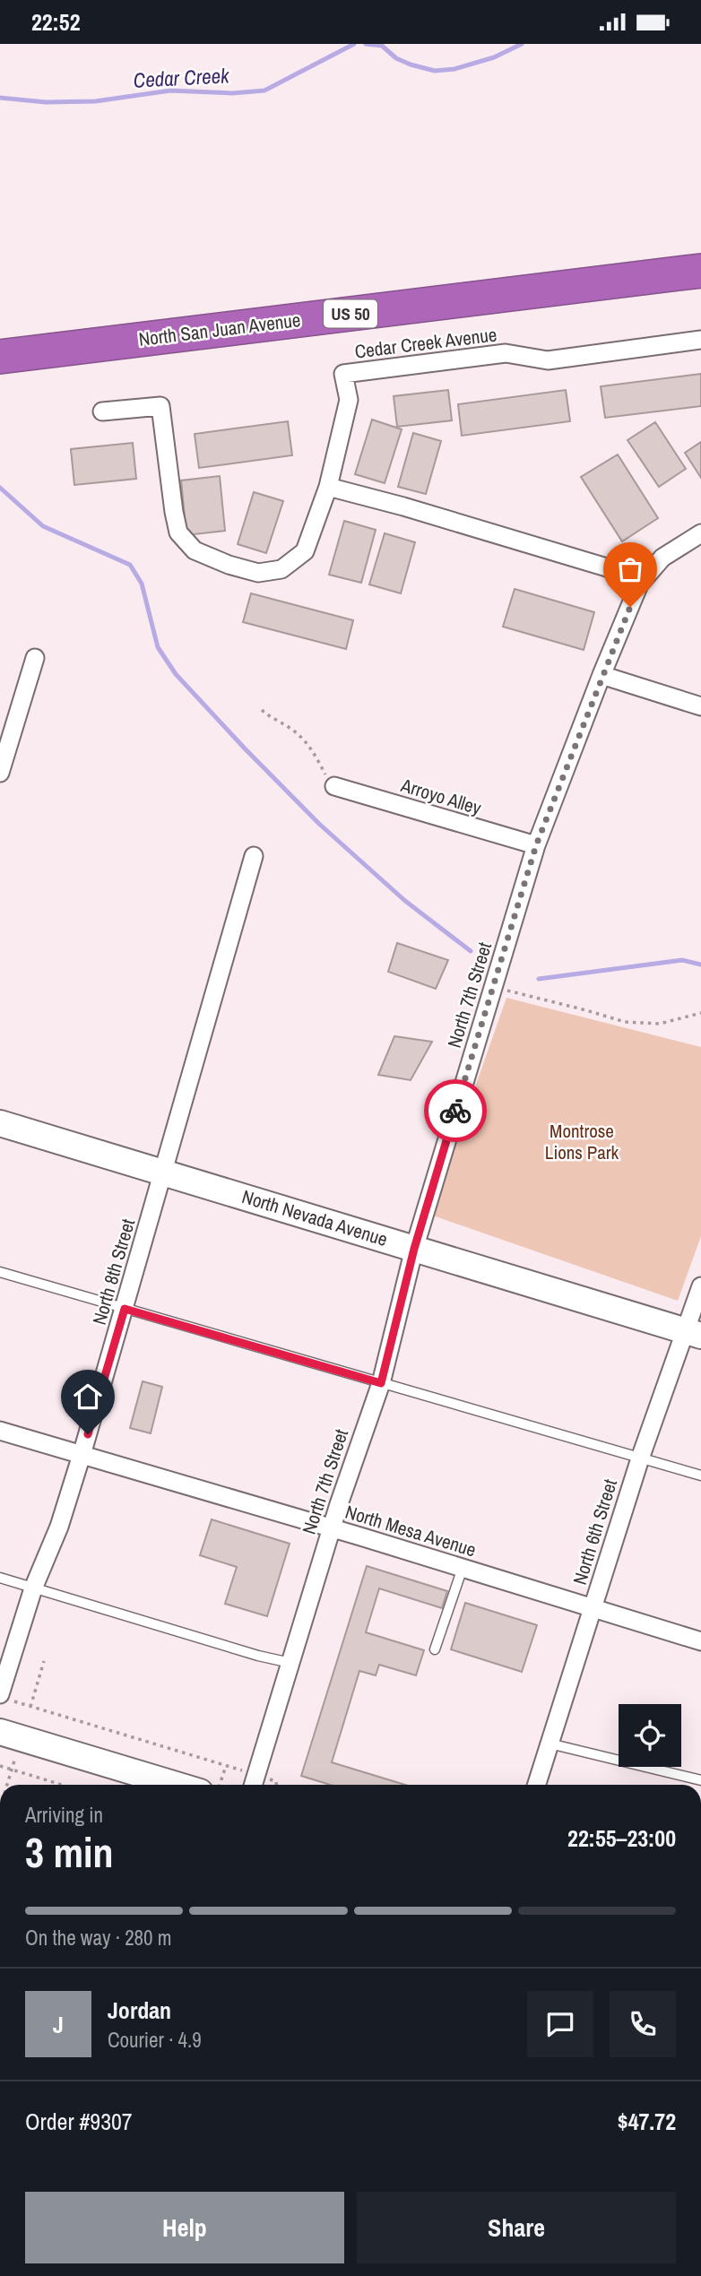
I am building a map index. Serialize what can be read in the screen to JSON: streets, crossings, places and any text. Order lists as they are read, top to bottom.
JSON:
{
  "streets": {
    "highway": ["US 50", "North San Juan Avenue"],
    "street": [
      "Cedar Creek Avenue",
      "Arroyo Alley",
      "North 7th Street",
      "North Nevada Avenue",
      "North 8th Street",
      "North Mesa Avenue",
      "North 6th Street"
    ]
  },
  "crossings": [
    ["Arroyo Alley", "North 7th Street"],
    ["North 7th Street", "North Nevada Avenue"],
    ["North 7th Street", "North Mesa Avenue"],
    ["North Nevada Avenue", "North 8th Street"],
    ["North Nevada Avenue", "North 6th Street"],
    ["North 8th Street", "North Mesa Avenue"],
    ["North Mesa Avenue", "North 6th Street"]
  ],
  "water": ["Cedar Creek"],
  "parks": ["Montrose Lions Park"],
  "page": {
    "status": "22:52",
    "heading": ["3 min", "Arriving in", "22:55–23:00"],
    "panel": [
      "Jordan",
      "Courier · 4.9",
      "Order #9307",
      "$47.72"
    ],
    "bar": "On the way · 280 m",
    "round": "J",
    "buttons": ["Help", "Share"]
  }
}
